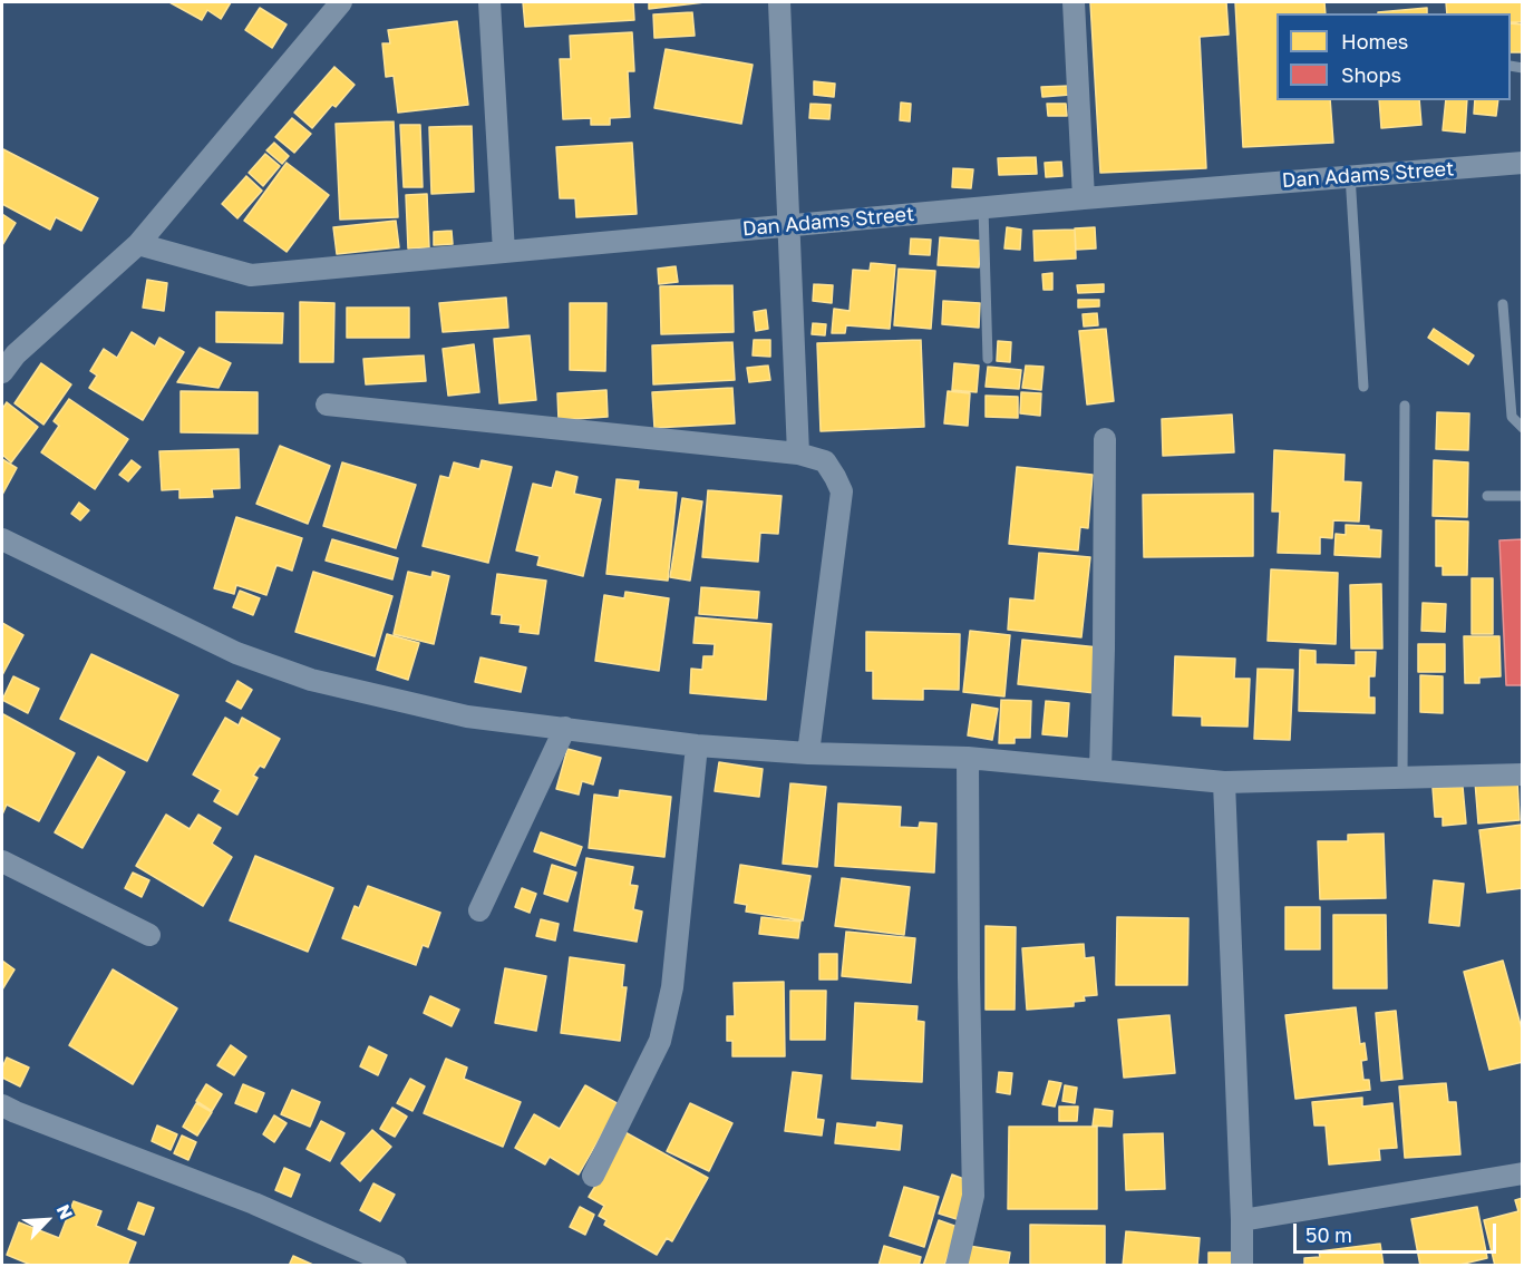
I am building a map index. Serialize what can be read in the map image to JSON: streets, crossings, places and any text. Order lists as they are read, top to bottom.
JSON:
{
  "streets": {
    "street": ["Dan Adams Street"]
  },
  "legend": ["Homes", "Shops"],
  "scale_bar": "50 m",
  "north": "top right"
}
